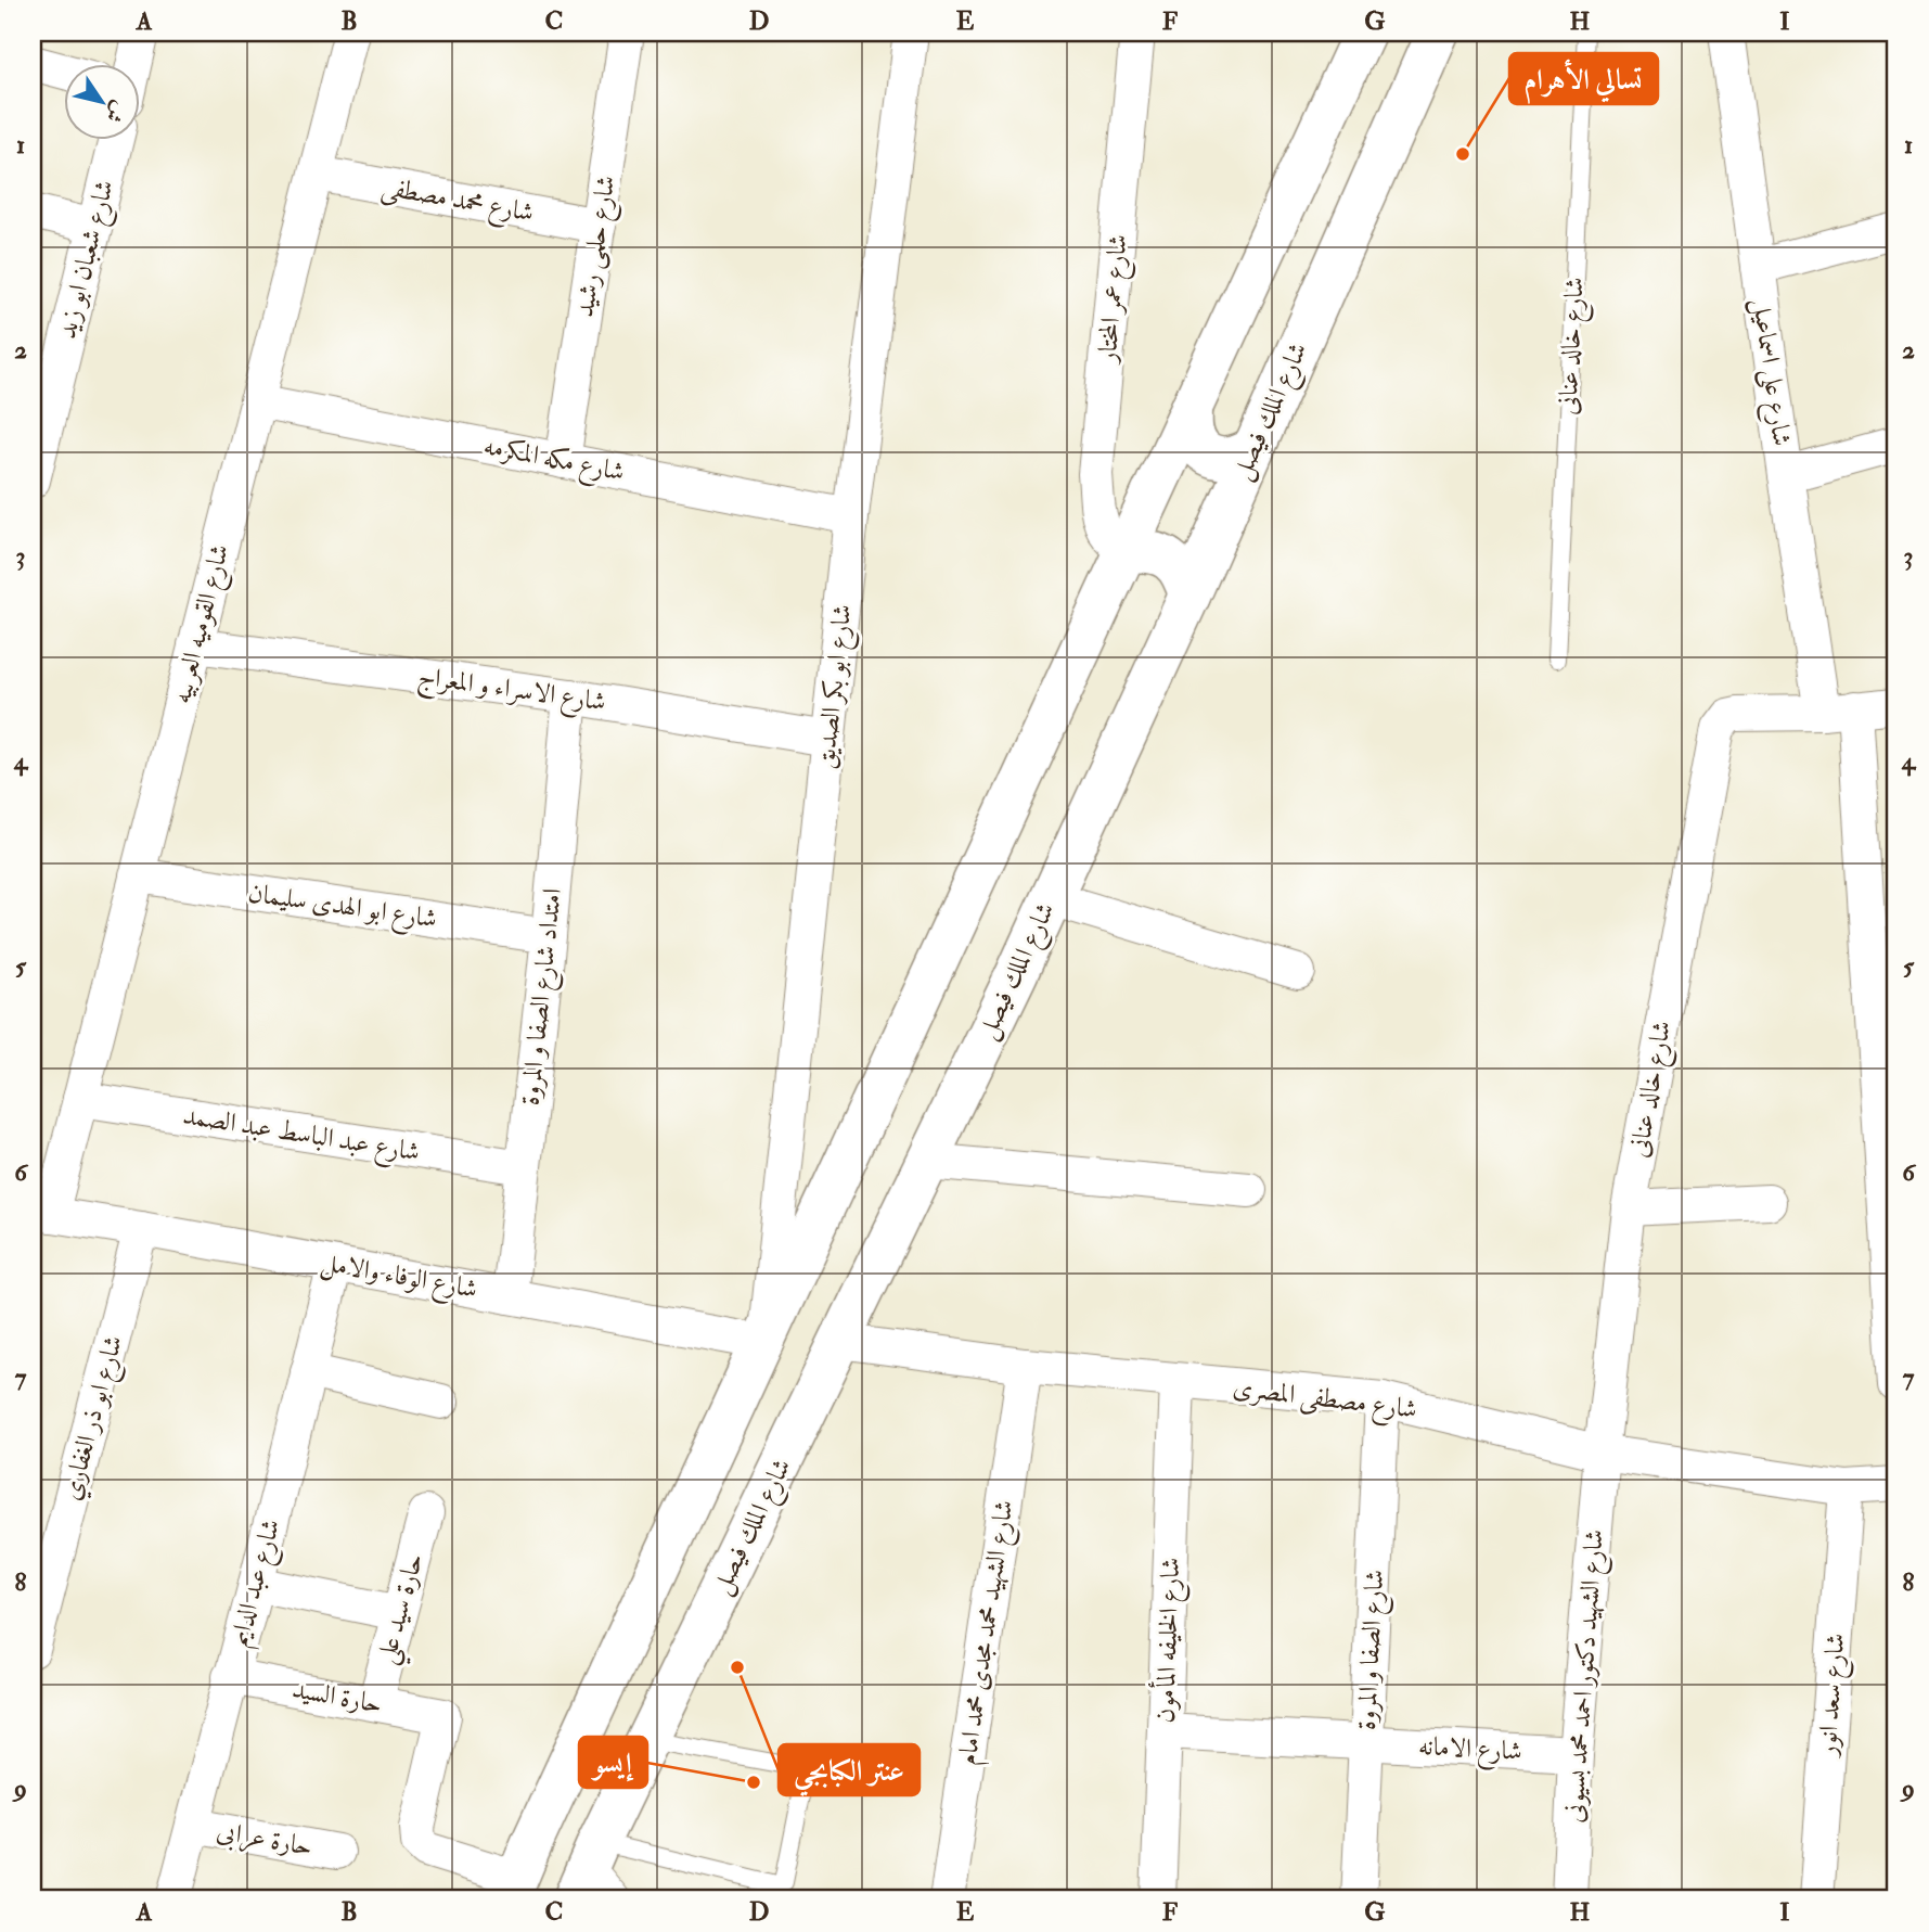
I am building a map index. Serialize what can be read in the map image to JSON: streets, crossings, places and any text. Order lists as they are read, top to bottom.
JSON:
{
  "streets": {
    "main road": ["شارع الملك فيصل"],
    "street": [
      "شارع محمد مصطفى",
      "شارع حلمى رشيد",
      "شارع شعبان ابو زيد",
      "شارع عمر المختار",
      "شارع خالد عنانى",
      "شارع على اسماعيل",
      "شارع مكه المكرمه",
      "شارع القوميه العربيه",
      "شارع ابو بكر الصديق",
      "شارع الاسراء و المعراج",
      "شارع ابو الهدى سليمان",
      "امتداد شارع الصفا و المروة",
      "شارع عبد الباسط عبد الصمد",
      "شارع الوفاء والامل",
      "شارع مصطفى المصرى",
      "شارع ابو ذر الغفاري",
      "شارع عبد الدايم",
      "حارة سيد علي",
      "شارع الشهيد محمد مجدى محمد امام",
      "شارع الخليفه المأمون",
      "شارع الصفا و المروة",
      "شارع الشهيد دكتور احمد محمد بسيونى",
      "شارع سعد انور",
      "حارة السيد",
      "شارع الامانه",
      "حارة عرابى"
    ]
  },
  "crossings": [
    ["شارع محمد مصطفى", "شارع حلمى رشيد"],
    ["شارع محمد مصطفى", "شارع القوميه العربيه"],
    ["شارع حلمى رشيد", "شارع مكه المكرمه"],
    ["شارع خالد عنانى", "شارع على اسماعيل"],
    ["شارع خالد عنانى", "شارع مصطفى المصرى"],
    ["شارع خالد عنانى", "شارع الشهيد دكتور احمد محمد بسيونى"],
    ["شارع الملك فيصل", "شارع مصطفى المصرى"],
    ["شارع مكه المكرمه", "شارع القوميه العربيه"],
    ["شارع مكه المكرمه", "شارع ابو بكر الصديق"],
    ["شارع القوميه العربيه", "شارع الاسراء و المعراج"],
    ["شارع القوميه العربيه", "شارع ابو الهدى سليمان"],
    ["شارع القوميه العربيه", "شارع عبد الباسط عبد الصمد"],
    ["شارع القوميه العربيه", "شارع الوفاء والامل"],
    ["شارع ابو بكر الصديق", "شارع الاسراء و المعراج"],
    ["شارع ابو بكر الصديق", "شارع الوفاء والامل"],
    ["شارع الاسراء و المعراج", "امتداد شارع الصفا و المروة"],
    ["شارع ابو الهدى سليمان", "امتداد شارع الصفا و المروة"],
    ["امتداد شارع الصفا و المروة", "شارع عبد الباسط عبد الصمد"],
    ["امتداد شارع الصفا و المروة", "شارع الوفاء والامل"],
    ["شارع الوفاء والامل", "شارع ابو ذر الغفاري"],
    ["شارع الوفاء والامل", "شارع عبد الدايم"],
    ["شارع مصطفى المصرى", "شارع الشهيد محمد مجدى محمد امام"],
    ["شارع مصطفى المصرى", "شارع الخليفه المأمون"],
    ["شارع مصطفى المصرى", "شارع الصفا و المروة"],
    ["شارع مصطفى المصرى", "شارع الشهيد دكتور احمد محمد بسيونى"],
    ["شارع مصطفى المصرى", "شارع سعد انور"],
    ["شارع عبد الدايم", "حارة السيد"],
    ["شارع عبد الدايم", "حارة عرابى"],
    ["حارة سيد علي", "حارة السيد"],
    ["شارع الخليفه المأمون", "شارع الامانه"],
    ["شارع الصفا و المروة", "شارع الامانه"],
    ["شارع الشهيد دكتور احمد محمد بسيونى", "شارع الامانه"]
  ],
  "places": ["تسالي الأهرام", "عنتر الكبابجي", "إيسو"],
  "north": "bottom right",
  "grid": {
    "columns": [
      "A",
      "B",
      "C",
      "D",
      "E",
      "F",
      "G",
      "H",
      "I"
    ],
    "rows": [
      "1",
      "2",
      "3",
      "4",
      "5",
      "6",
      "7",
      "8",
      "9"
    ]
  }
}
